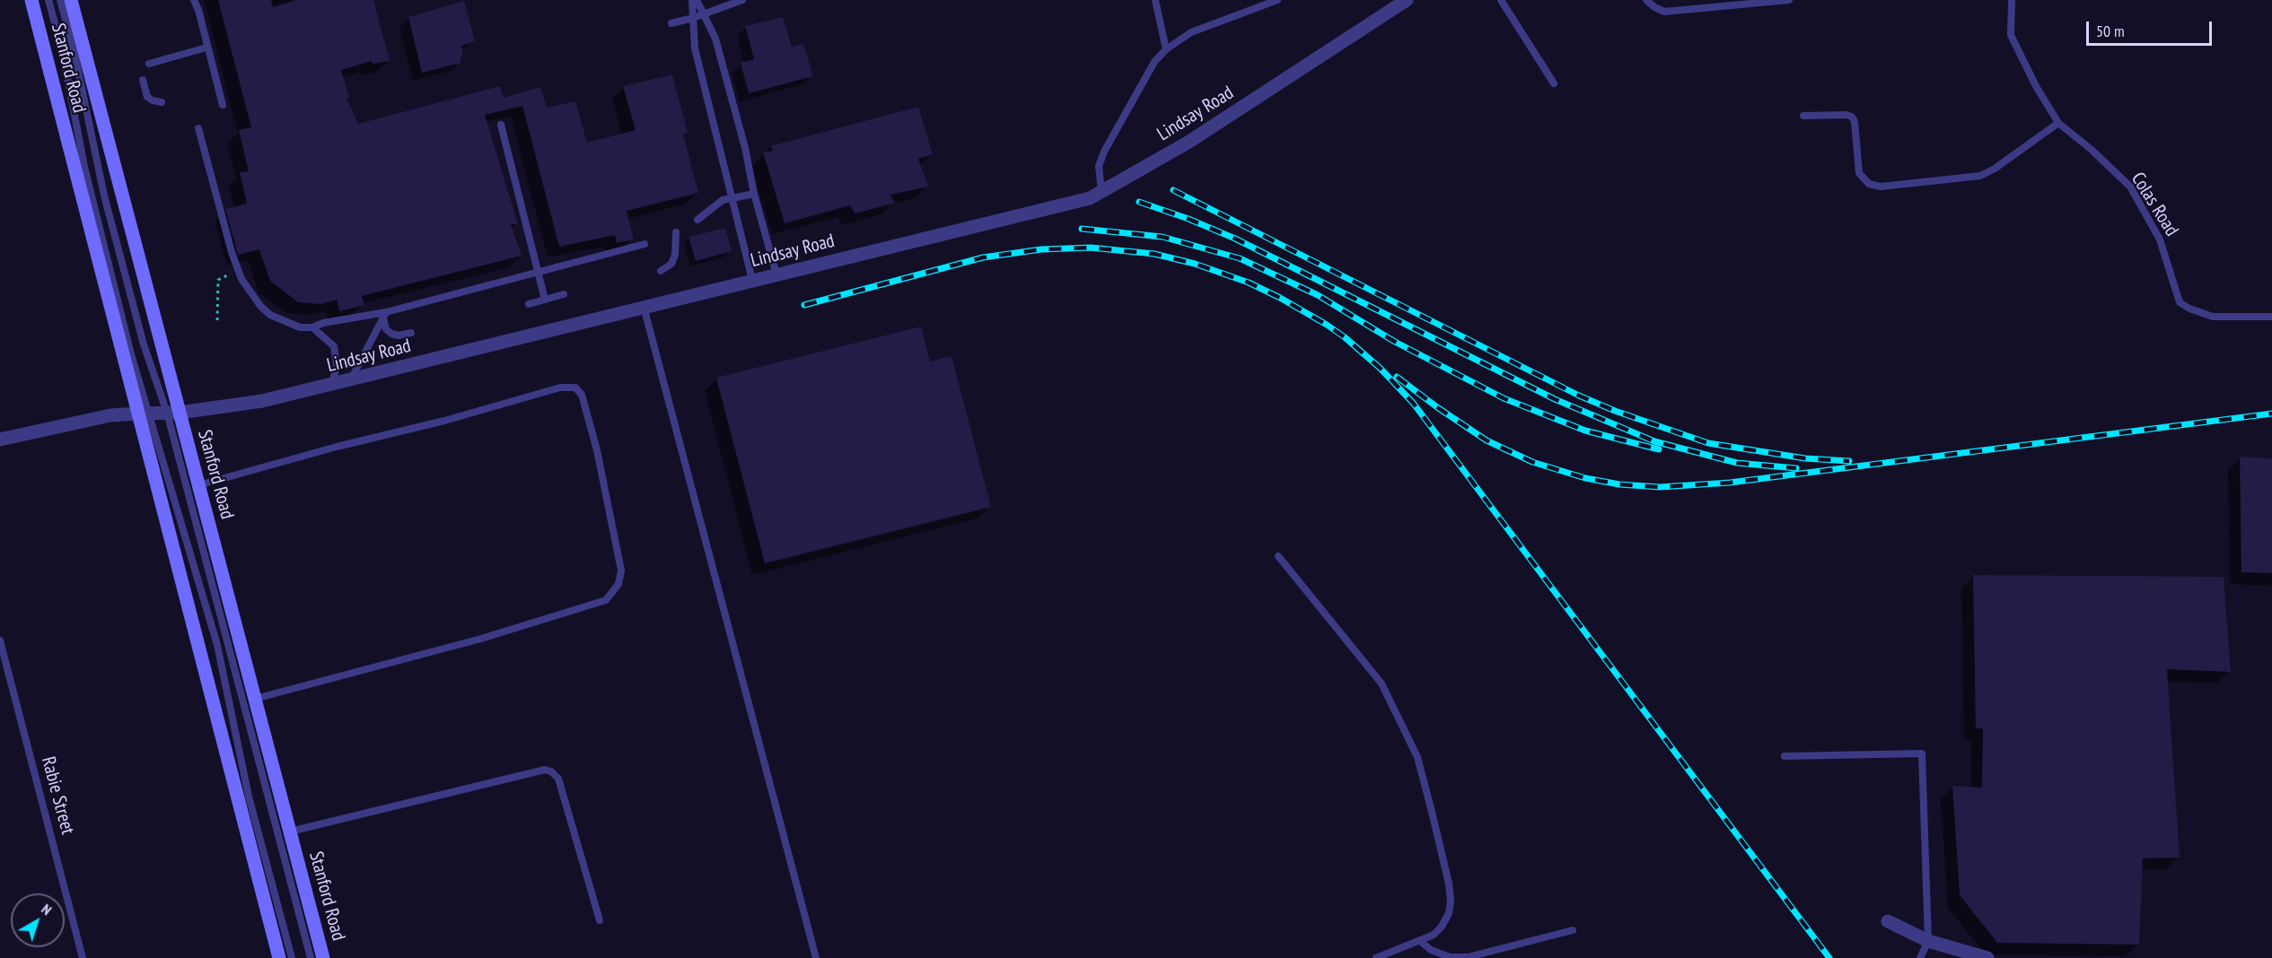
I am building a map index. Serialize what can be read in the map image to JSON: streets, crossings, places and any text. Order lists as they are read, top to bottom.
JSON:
{
  "streets": {
    "main road": ["Stanford Road"],
    "street": ["Lindsay Road"],
    "lane": ["Colas Road", "Rabie Street"]
  },
  "crossings": [
    ["Stanford Road", "Lindsay Road"]
  ],
  "scale_bar": "50 m",
  "north": "top right"
}
